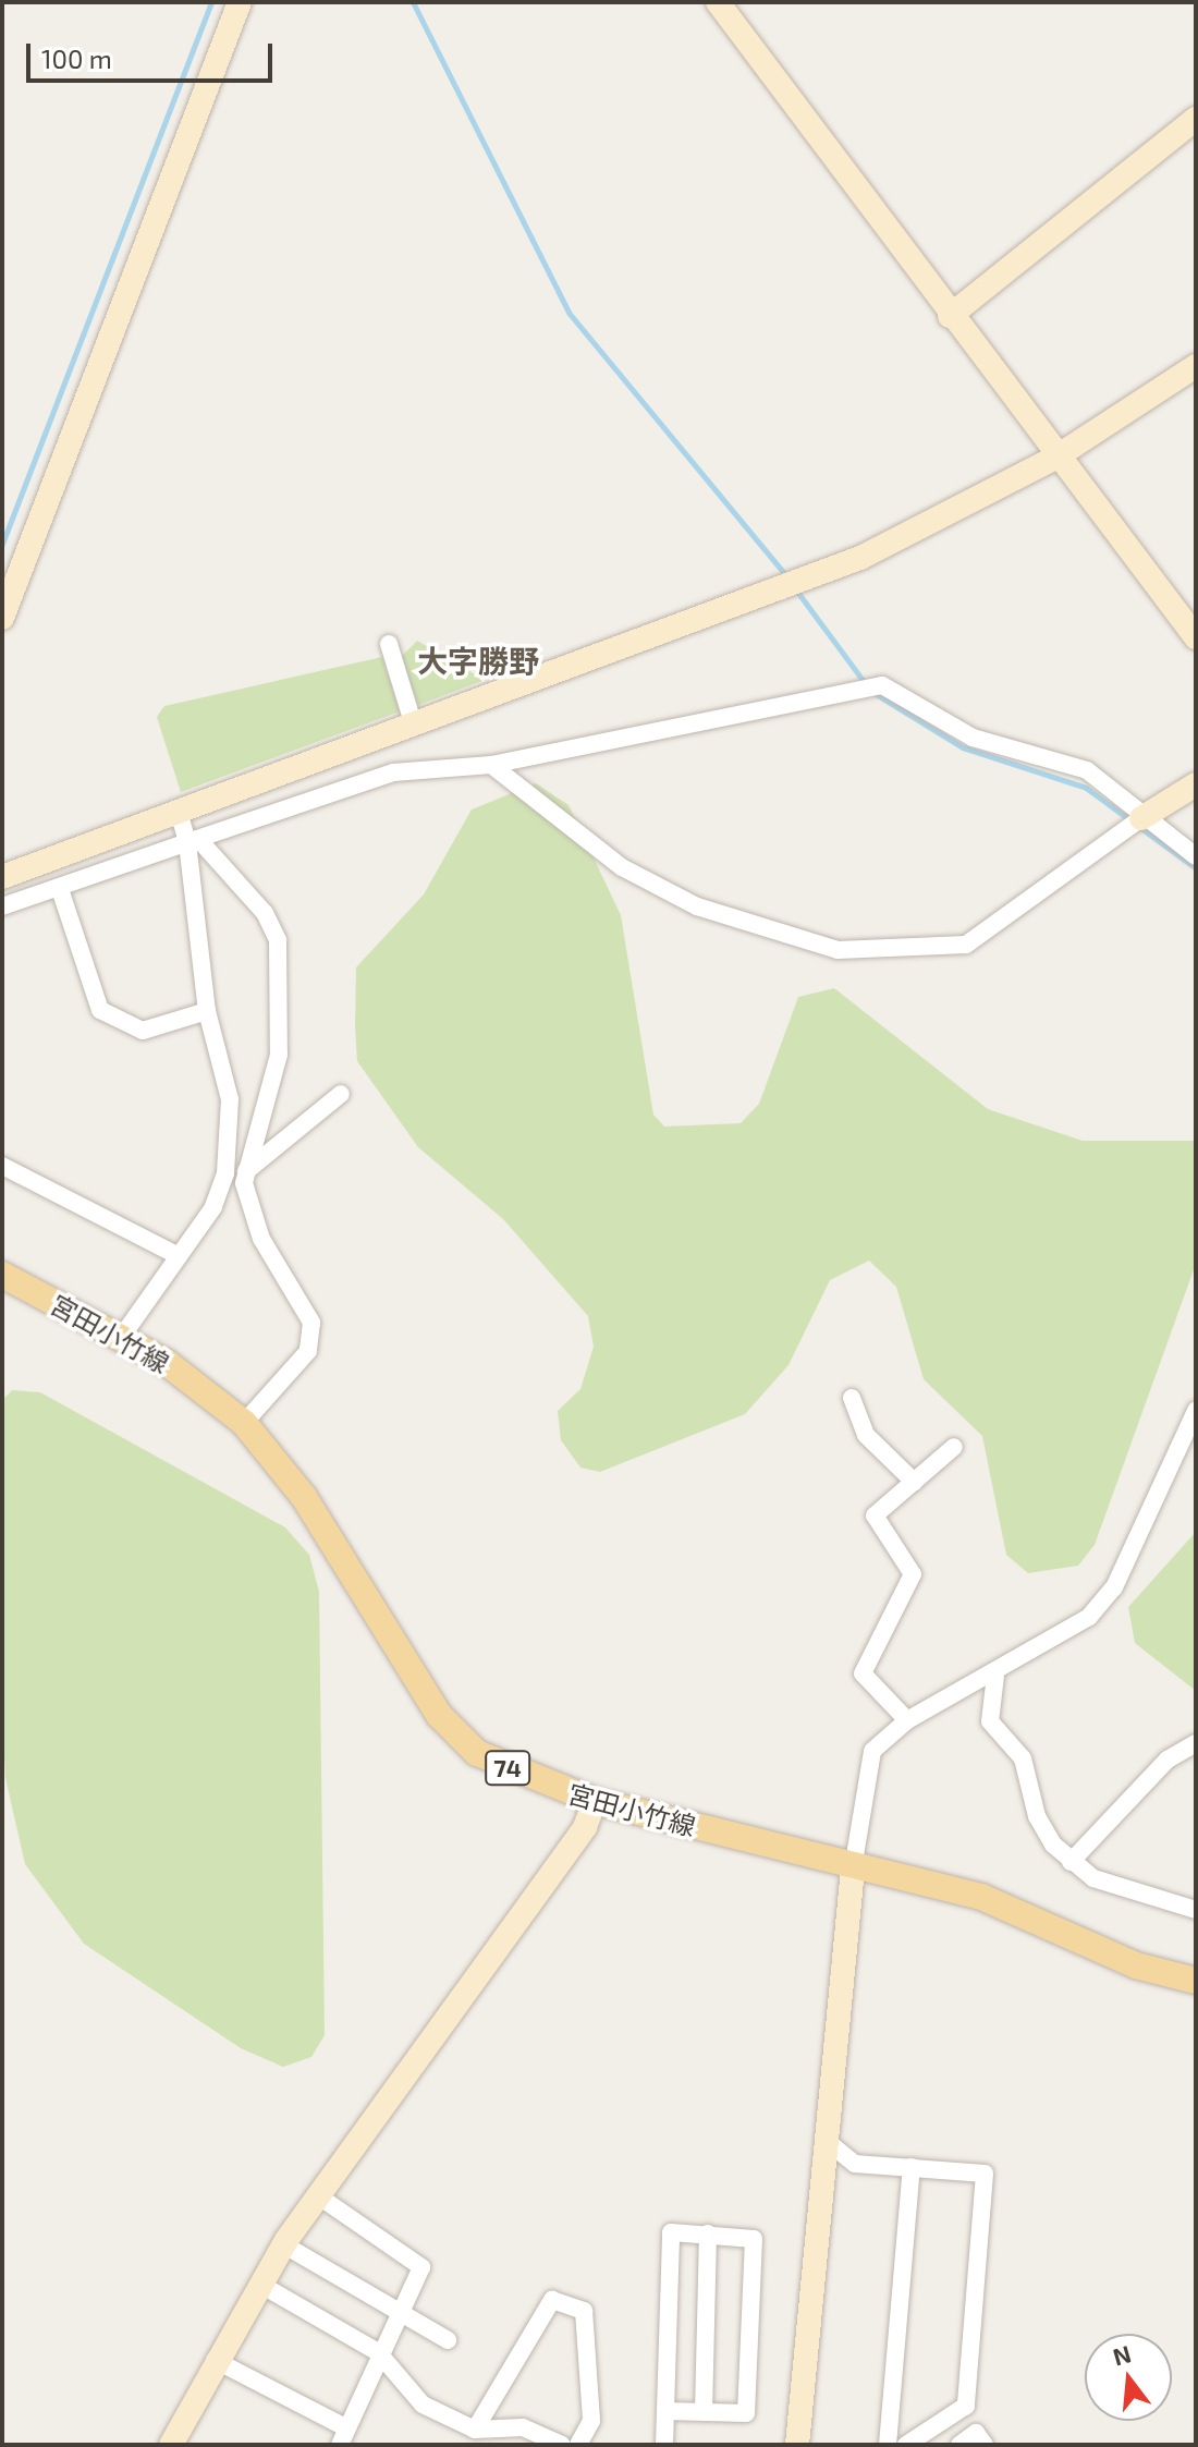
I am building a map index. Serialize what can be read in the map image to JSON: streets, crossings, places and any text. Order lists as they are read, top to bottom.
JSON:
{
  "streets": {
    "main road": ["宮田小竹線", "74"]
  },
  "districts": ["大字勝野"],
  "scale_bar": "100 m",
  "north": "top"
}
